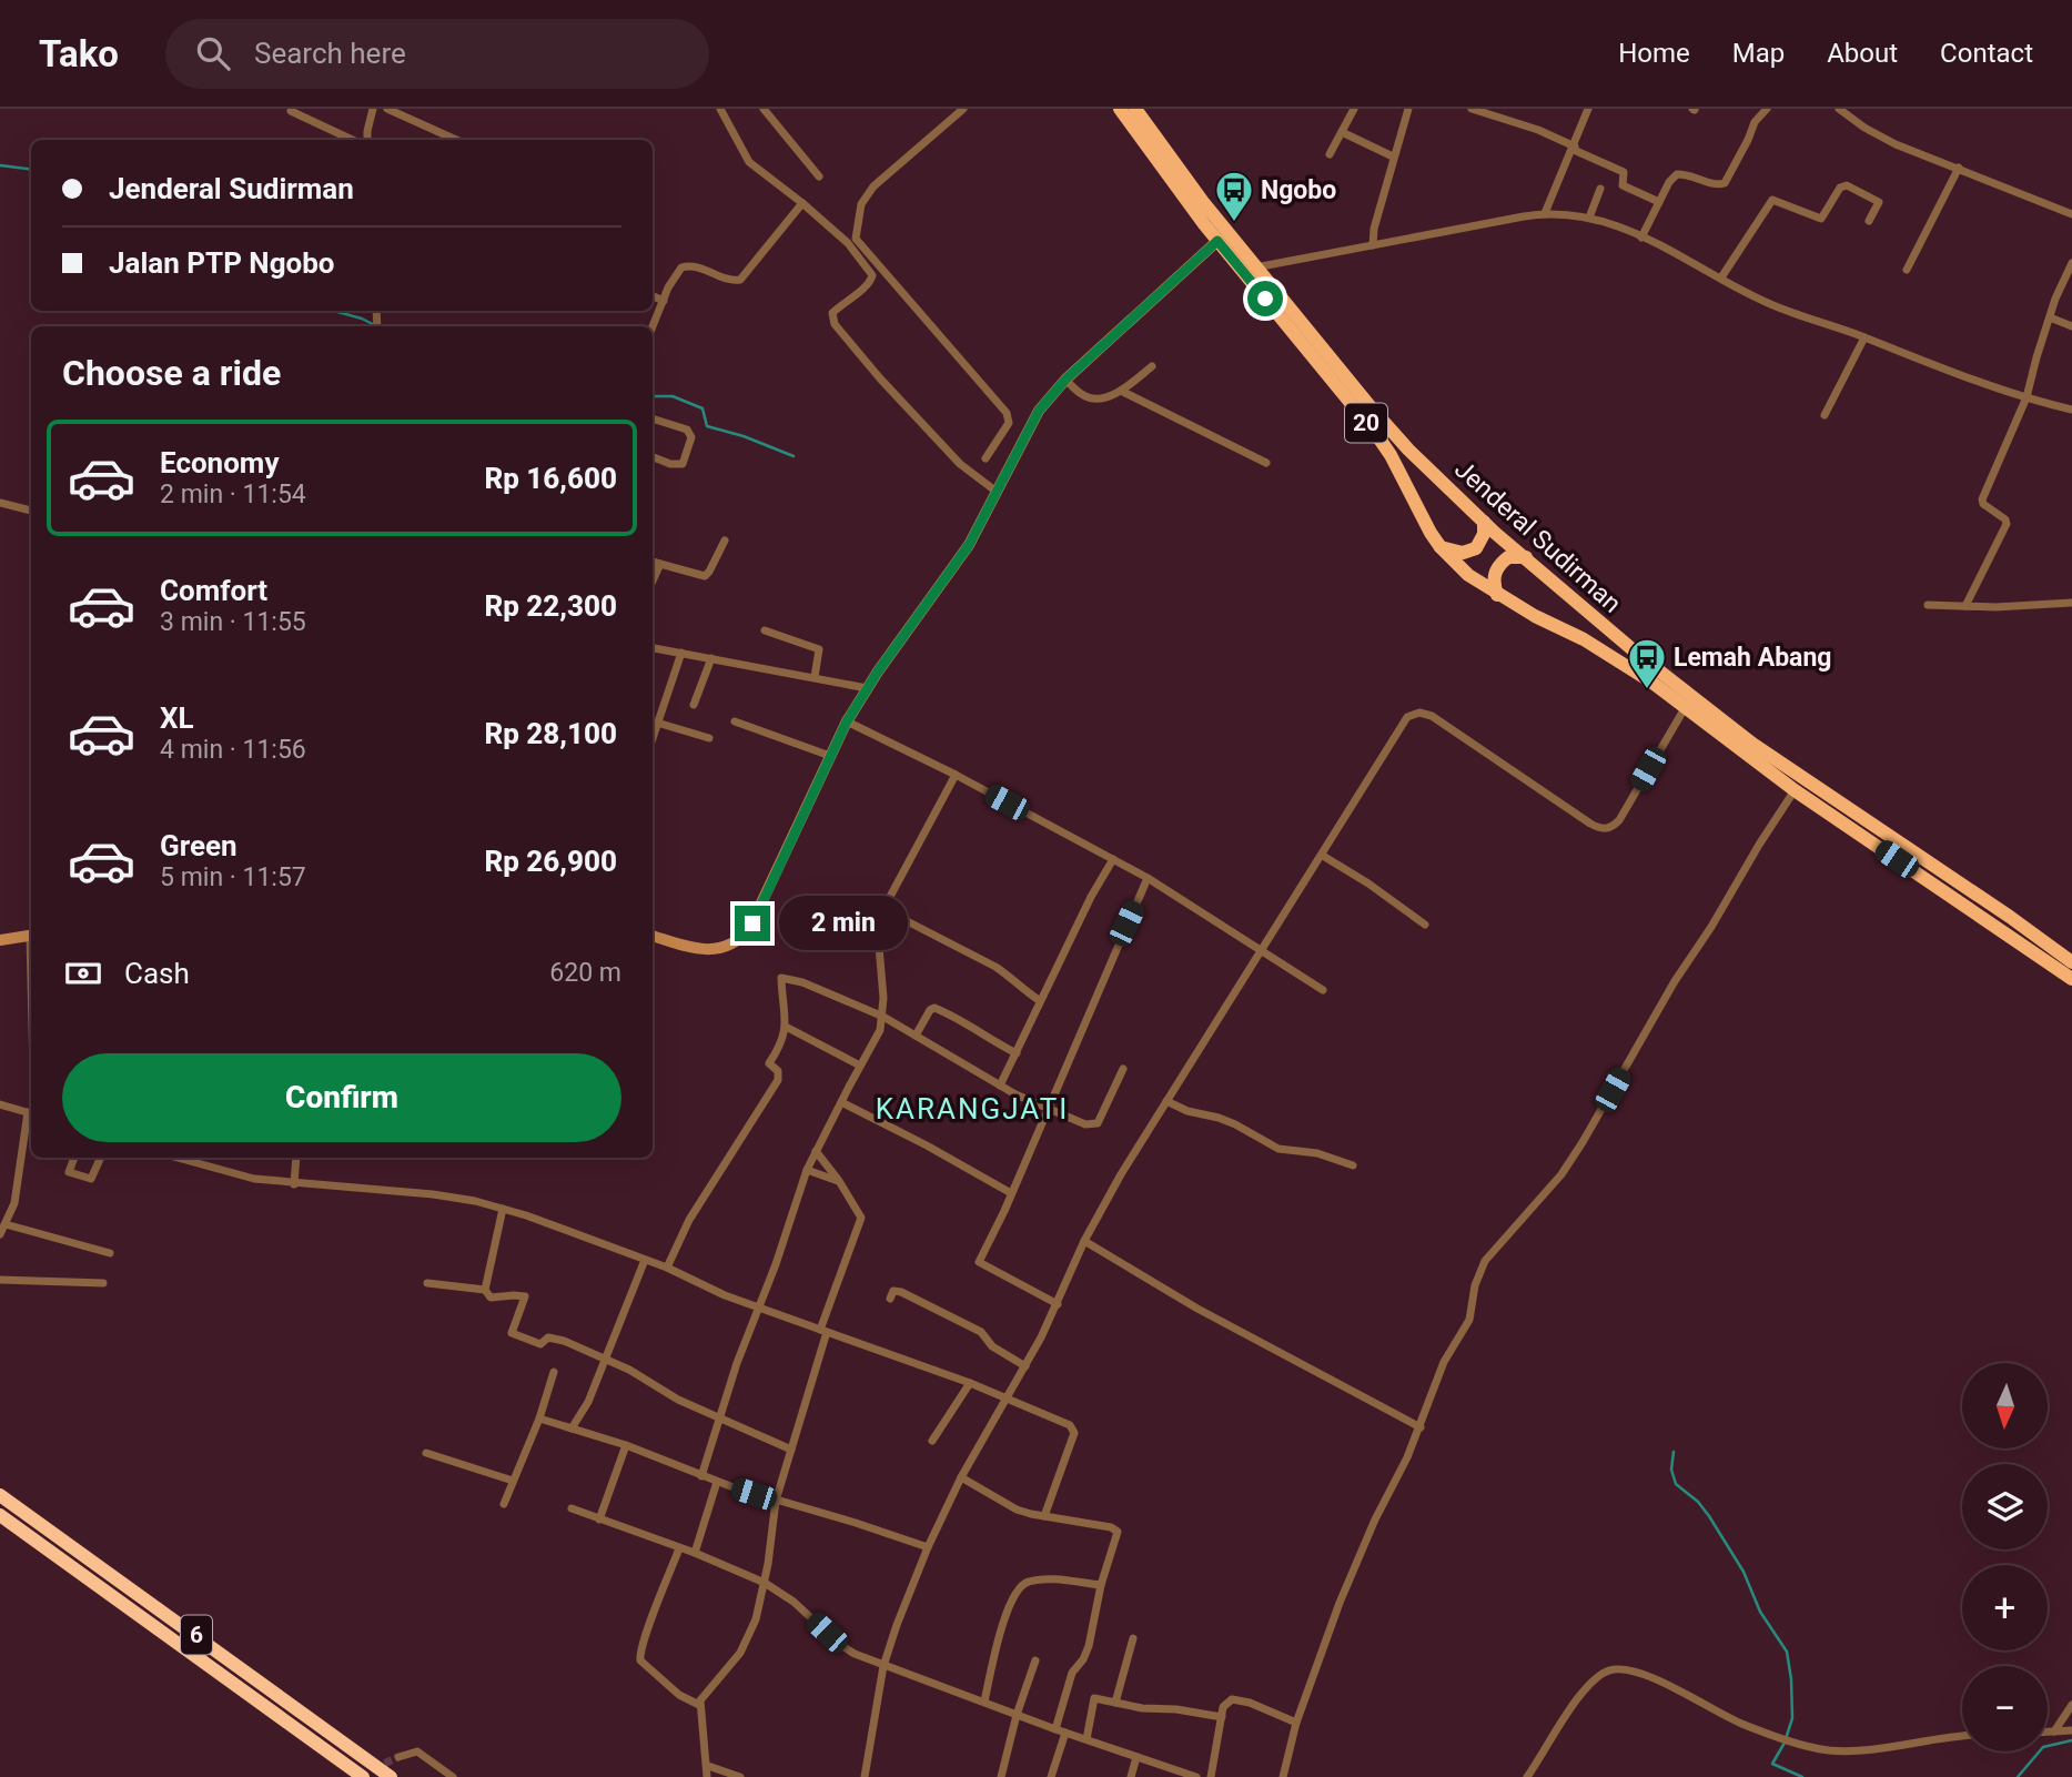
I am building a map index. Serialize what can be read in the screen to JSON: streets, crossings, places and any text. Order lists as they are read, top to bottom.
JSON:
{
  "streets": {
    "highway": ["20", "Jenderal Sudirman", "6"]
  },
  "districts": ["KARANGJATI"],
  "places": {
    "bus stop": ["Ngobo", "Lemah Abang"]
  },
  "north": "bottom",
  "page": {
    "header": "Tako",
    "search": "Search here",
    "nav": [
      "Home",
      "Map",
      "About",
      "Contact"
    ],
    "banner": ["Jenderal Sudirman", "Jalan PTP Ngobo"],
    "heading": "Choose a ride",
    "list": [
      {
        "name": "Economy",
        "note": "2 min · 11:54",
        "value": "Rp 16,600"
      },
      {
        "name": "Comfort",
        "note": "3 min · 11:55",
        "value": "Rp 22,300"
      },
      {
        "name": "XL",
        "note": "4 min · 11:56",
        "value": "Rp 28,100"
      },
      {
        "name": "Green",
        "note": "5 min · 11:57",
        "value": "Rp 26,900"
      }
    ],
    "bubble": "2 min",
    "pay": ["Cash", "620 m"],
    "buttons": "Confirm",
    "map_buttons": ["+", "−"]
  }
}
